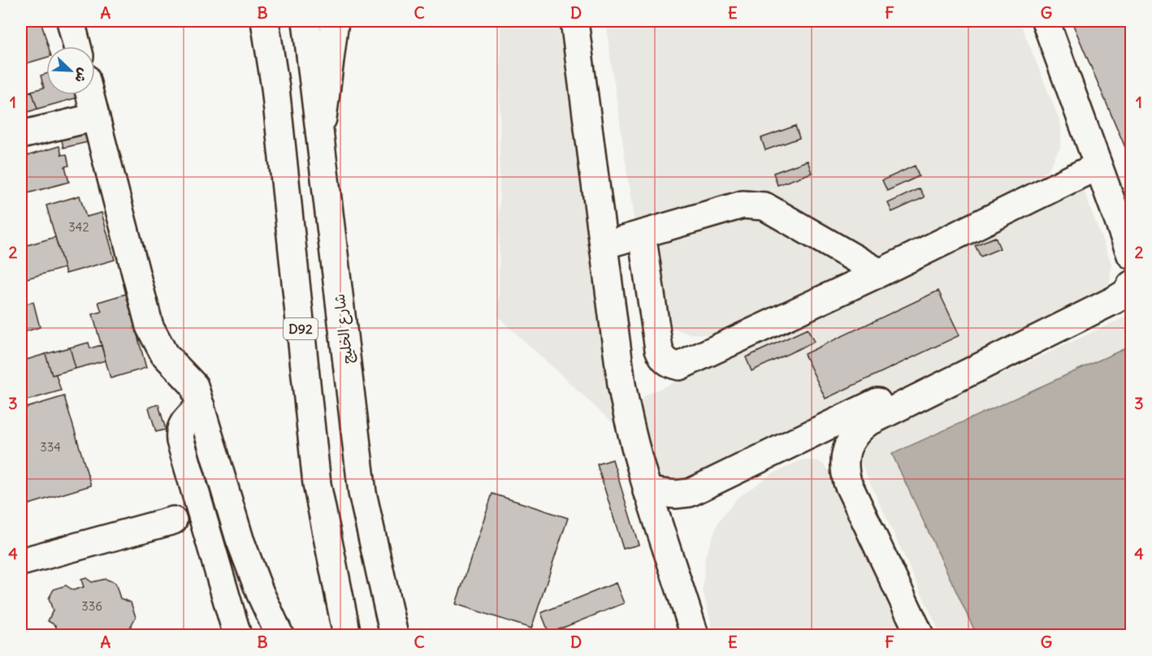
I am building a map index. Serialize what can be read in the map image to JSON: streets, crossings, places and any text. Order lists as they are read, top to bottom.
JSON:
{
  "streets": {
    "main road": ["D92", "شارع الخليج"]
  },
  "house_numbers": ["342", "334", "336"],
  "north": "bottom right",
  "grid": {
    "columns": [
      "A",
      "B",
      "C",
      "D",
      "E",
      "F",
      "G"
    ],
    "rows": [
      "1",
      "2",
      "3",
      "4"
    ]
  }
}
